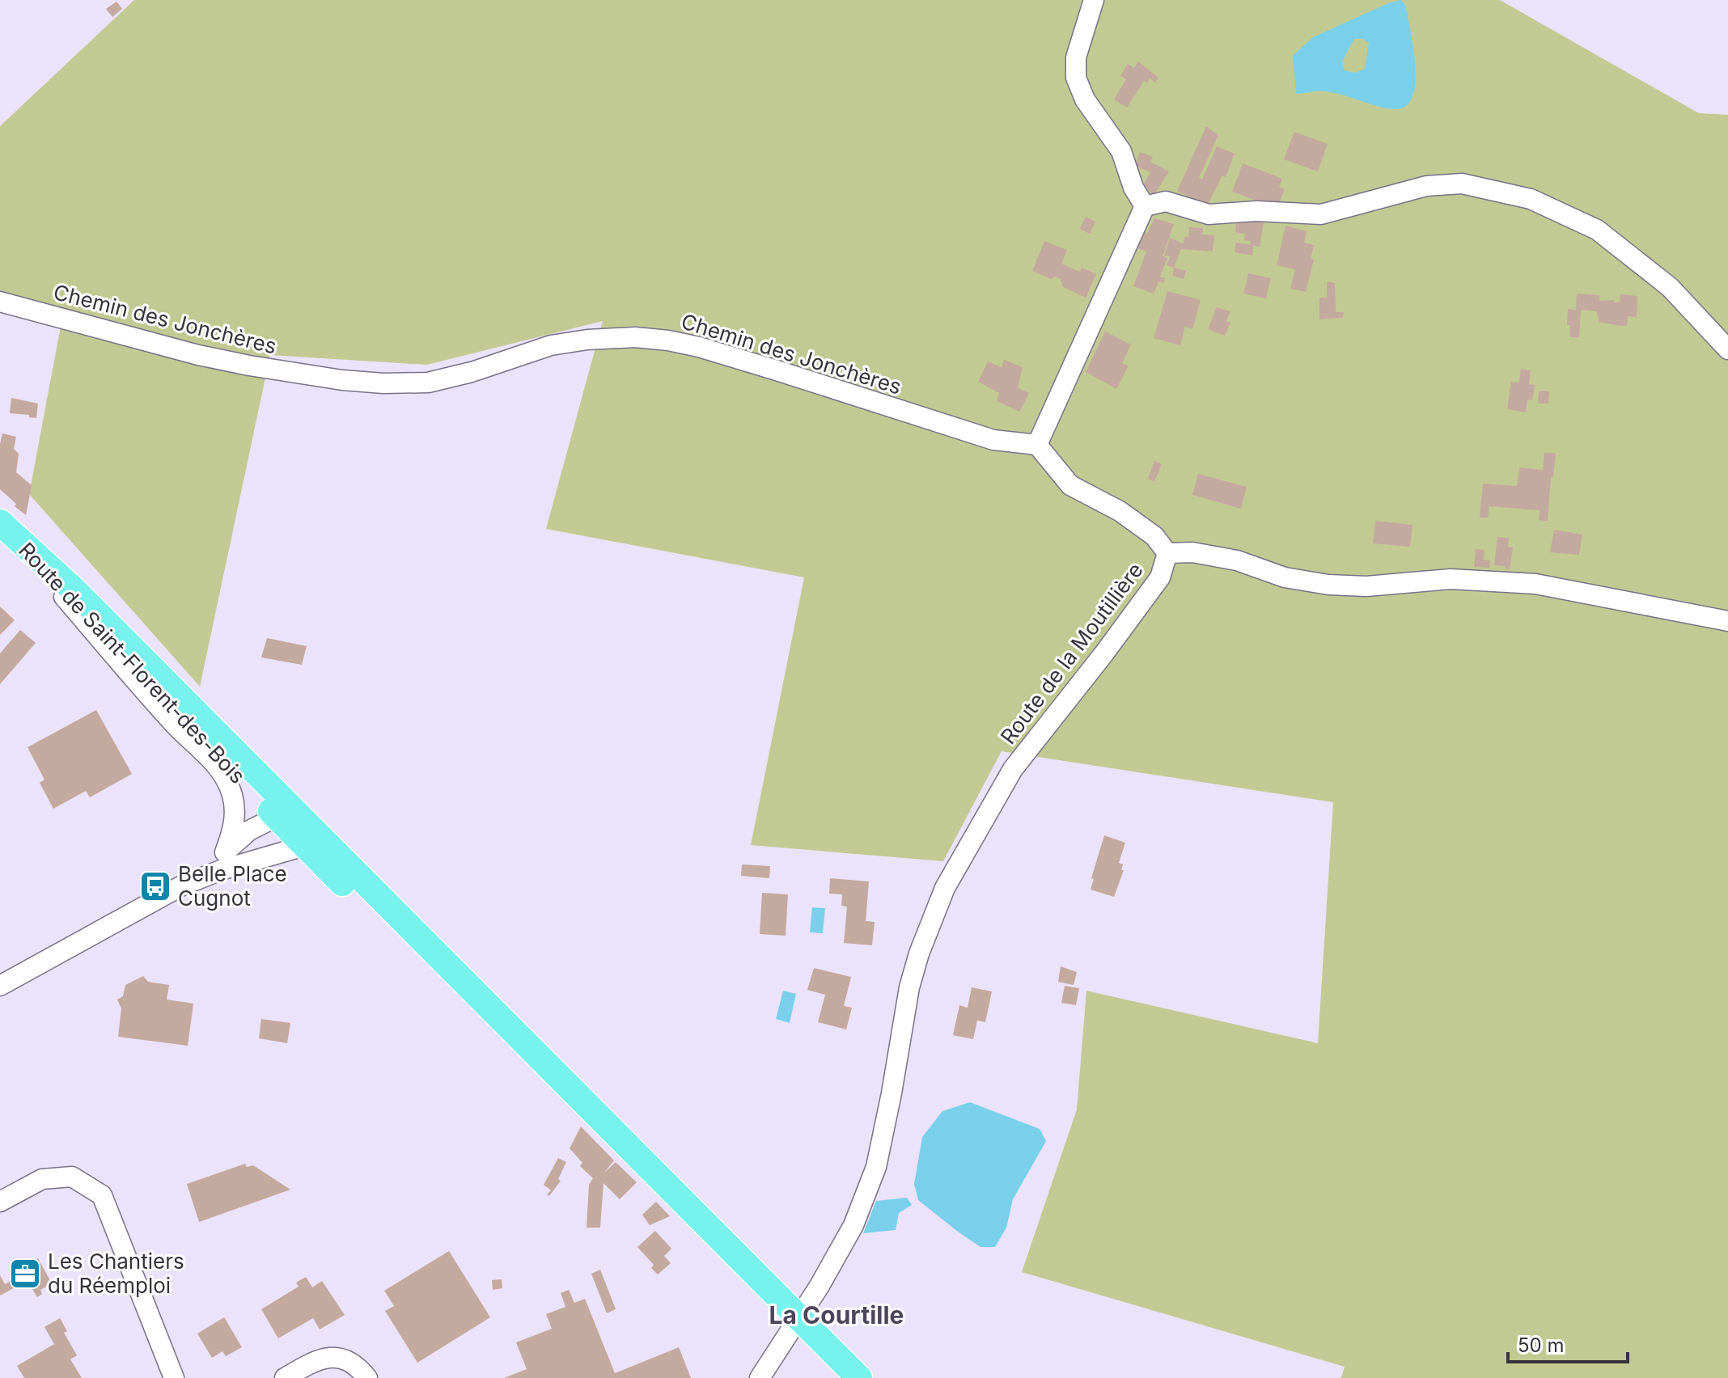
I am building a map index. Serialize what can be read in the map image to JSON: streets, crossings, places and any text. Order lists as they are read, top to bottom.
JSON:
{
  "streets": {
    "main road": ["Route de Saint-Florent-des-Bois"],
    "street": ["Chemin des Jonchères", "Route de la Moutillière"]
  },
  "crossings": [
    ["Chemin des Jonchères", "Route de la Moutillière"],
    ["Route de la Moutillière", "Route de Saint-Florent-des-Bois"]
  ],
  "districts": ["La Courtille"],
  "places": {
    "bus stop": ["Belle Place Cugnot"],
    "office": ["Les Chantiers du Réemploi"]
  },
  "scale_bar": "50 m"
}
